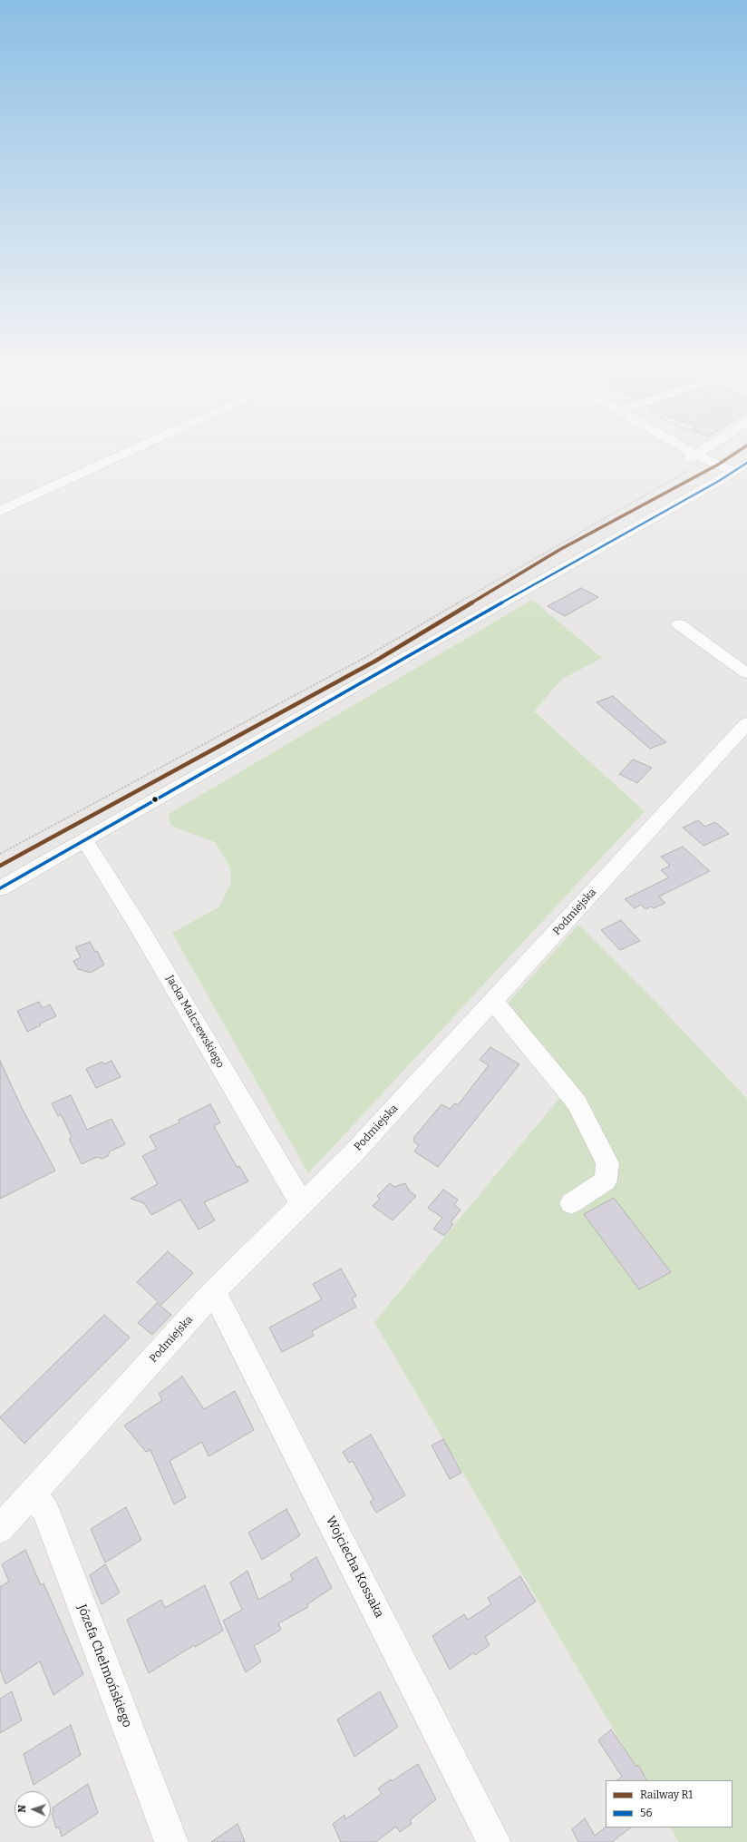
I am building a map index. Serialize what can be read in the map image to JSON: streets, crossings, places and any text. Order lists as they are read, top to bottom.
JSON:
{
  "streets": {
    "street": [
      "Podmiejska",
      "Jacka Malczewskiego",
      "Wojciecha Kossaka",
      "Józefa Chełmońskiego"
    ]
  },
  "crossings": [
    ["Podmiejska", "Jacka Malczewskiego"],
    ["Podmiejska", "Wojciecha Kossaka"],
    ["Podmiejska", "Józefa Chełmońskiego"]
  ],
  "lines": ["rail line R1", "transit line 56"],
  "legend": ["Railway R1", "56"],
  "north": "left"
}
